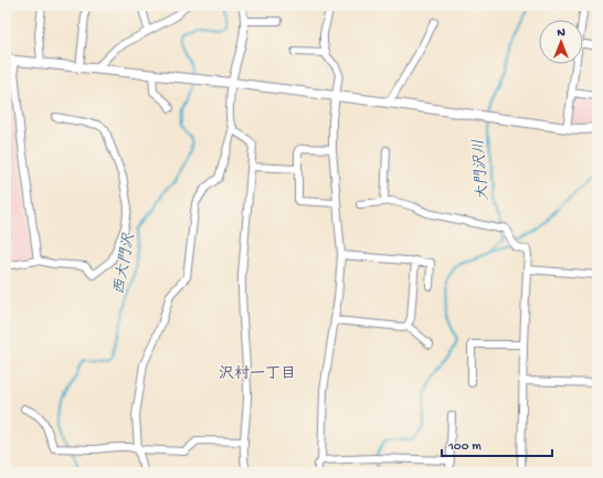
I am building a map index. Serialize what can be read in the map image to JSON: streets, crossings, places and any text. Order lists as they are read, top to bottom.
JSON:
{
  "districts": ["沢村一丁目"],
  "water": ["大門沢川", "西大門沢"],
  "scale_bar": "100 m",
  "north": "top"
}
